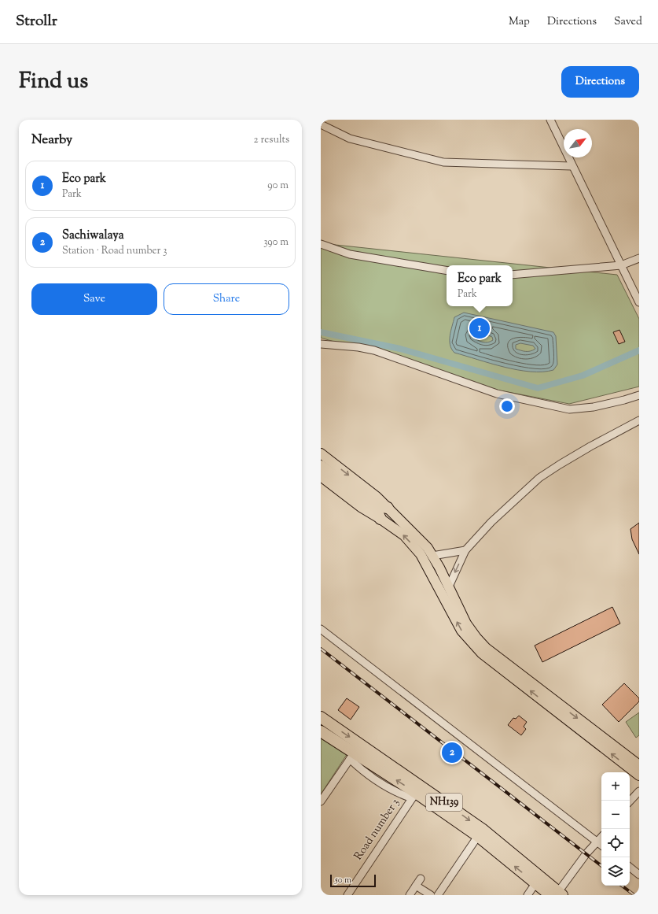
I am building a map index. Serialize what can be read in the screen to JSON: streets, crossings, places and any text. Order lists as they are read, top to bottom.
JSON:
{
  "streets": {
    "highway": ["NH139"],
    "street": ["Road number 3"]
  },
  "crossings": [
    ["NH139", "Road number 3"]
  ],
  "scale_bar": "50 m",
  "north": "top right",
  "page": {
    "header": "Strollr",
    "nav": ["Map", "Directions", "Saved"],
    "title": "Find us",
    "buttons": [
      "Directions",
      ["Save", "Share"]
    ],
    "heading": ["Nearby", "2 results"],
    "list": [
      {
        "mark": "1",
        "name": "Eco park",
        "note": "Park",
        "value": "90 m"
      },
      {
        "mark": "2",
        "name": "Sachiwalaya",
        "note": "Station · Road number 3",
        "value": "390 m"
      }
    ],
    "popup": ["Eco park", "Park"],
    "pins": ["1", "2"],
    "map_buttons": ["+", "−"],
    "scale": "50 m"
  }
}
